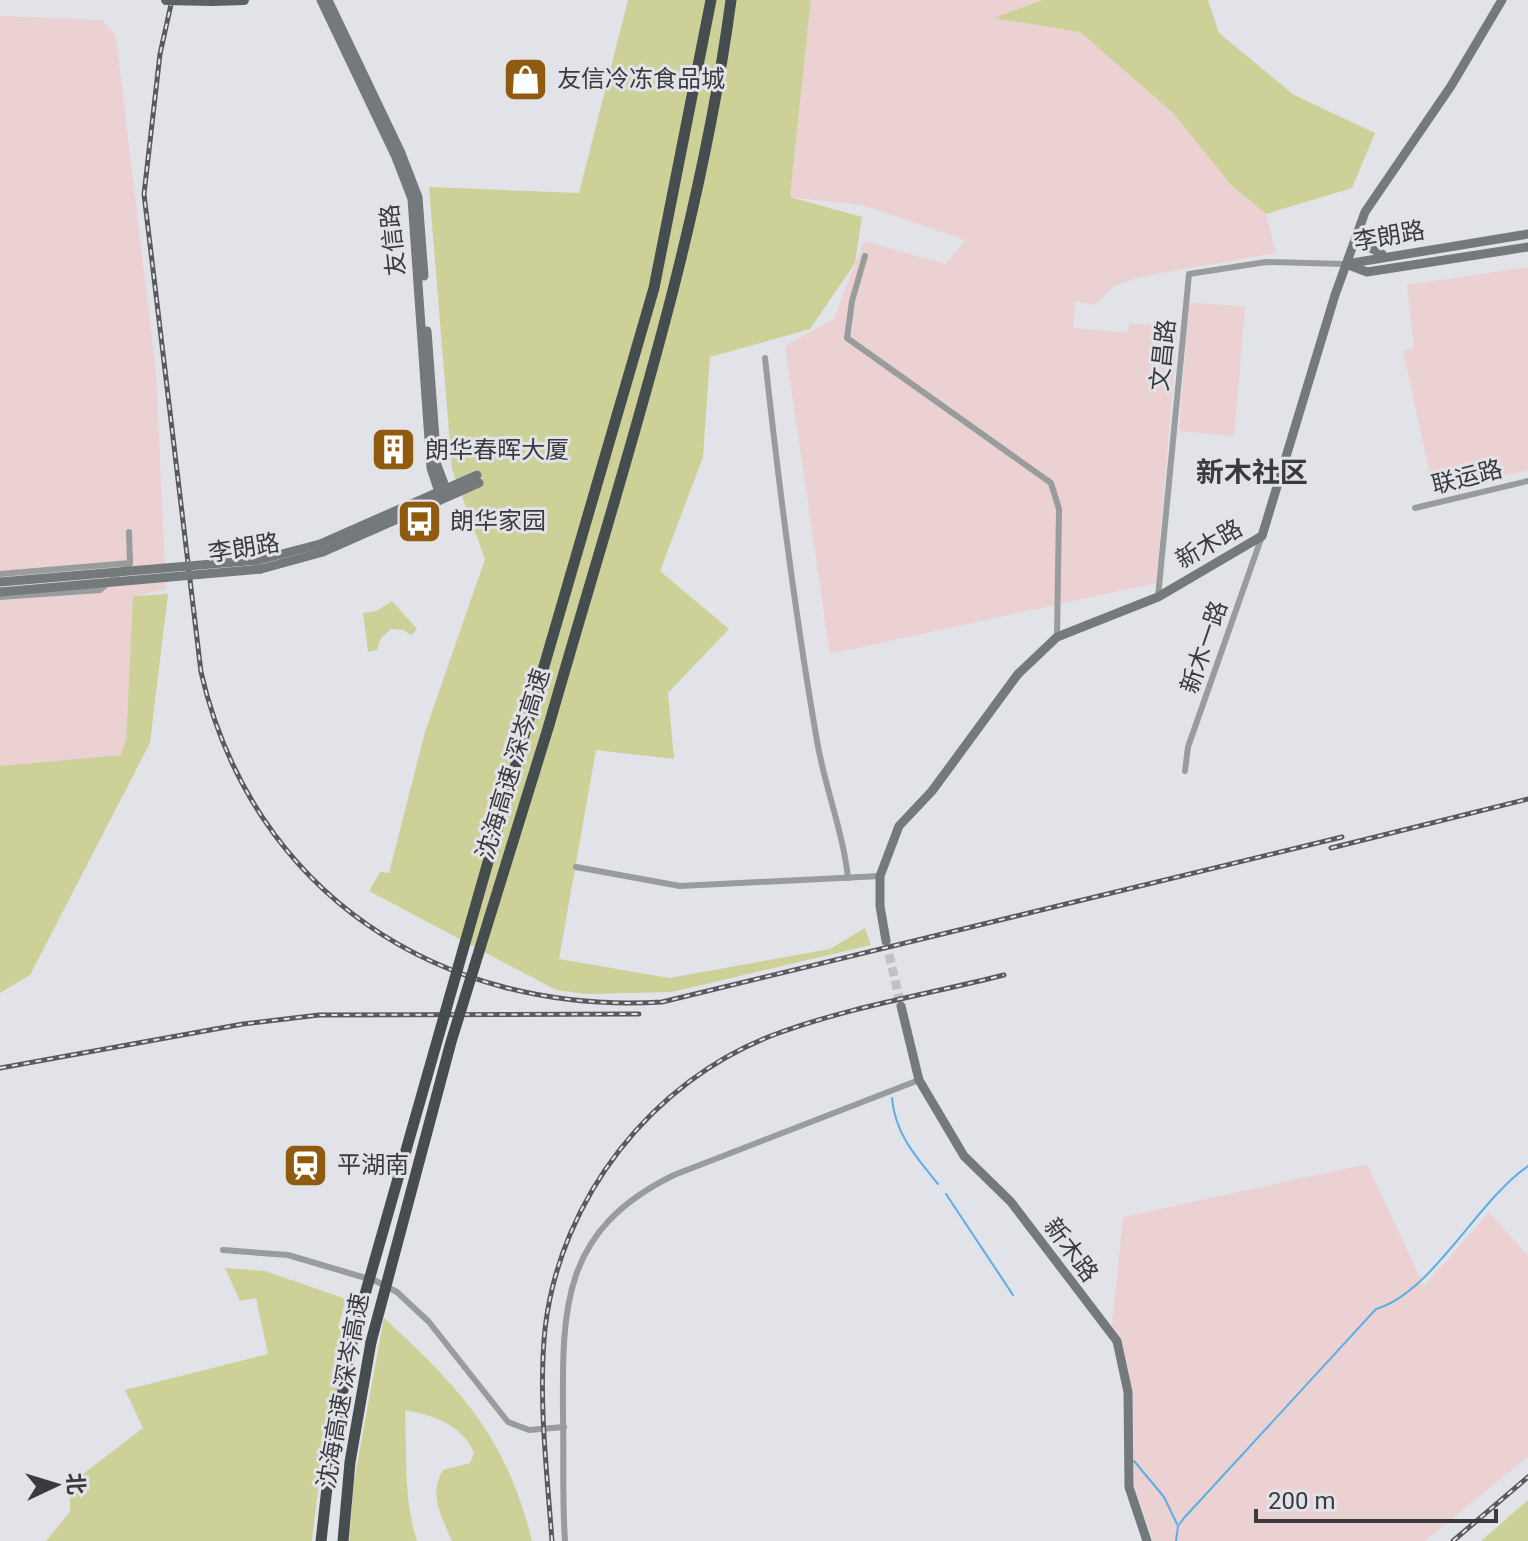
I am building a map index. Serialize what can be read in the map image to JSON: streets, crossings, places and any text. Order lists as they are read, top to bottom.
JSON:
{
  "streets": {
    "highway": ["沈海高速 深岑高速"],
    "street": [
      "李朗路",
      "友信路",
      "文昌路",
      "联运路",
      "新木路",
      "新木一路"
    ]
  },
  "crossings": [
    ["李朗路", "友信路"],
    ["李朗路", "文昌路"],
    ["李朗路", "新木路"],
    ["文昌路", "新木路"],
    ["新木路", "新木一路"]
  ],
  "districts": ["新木社区"],
  "places": {
    "shop": ["友信冷冻食品城"],
    "building": ["朗华春晖大厦"],
    "bus stop": ["朗华家园"],
    "station": ["平湖南"]
  },
  "scale_bar": "200 m",
  "north": "right"
}
